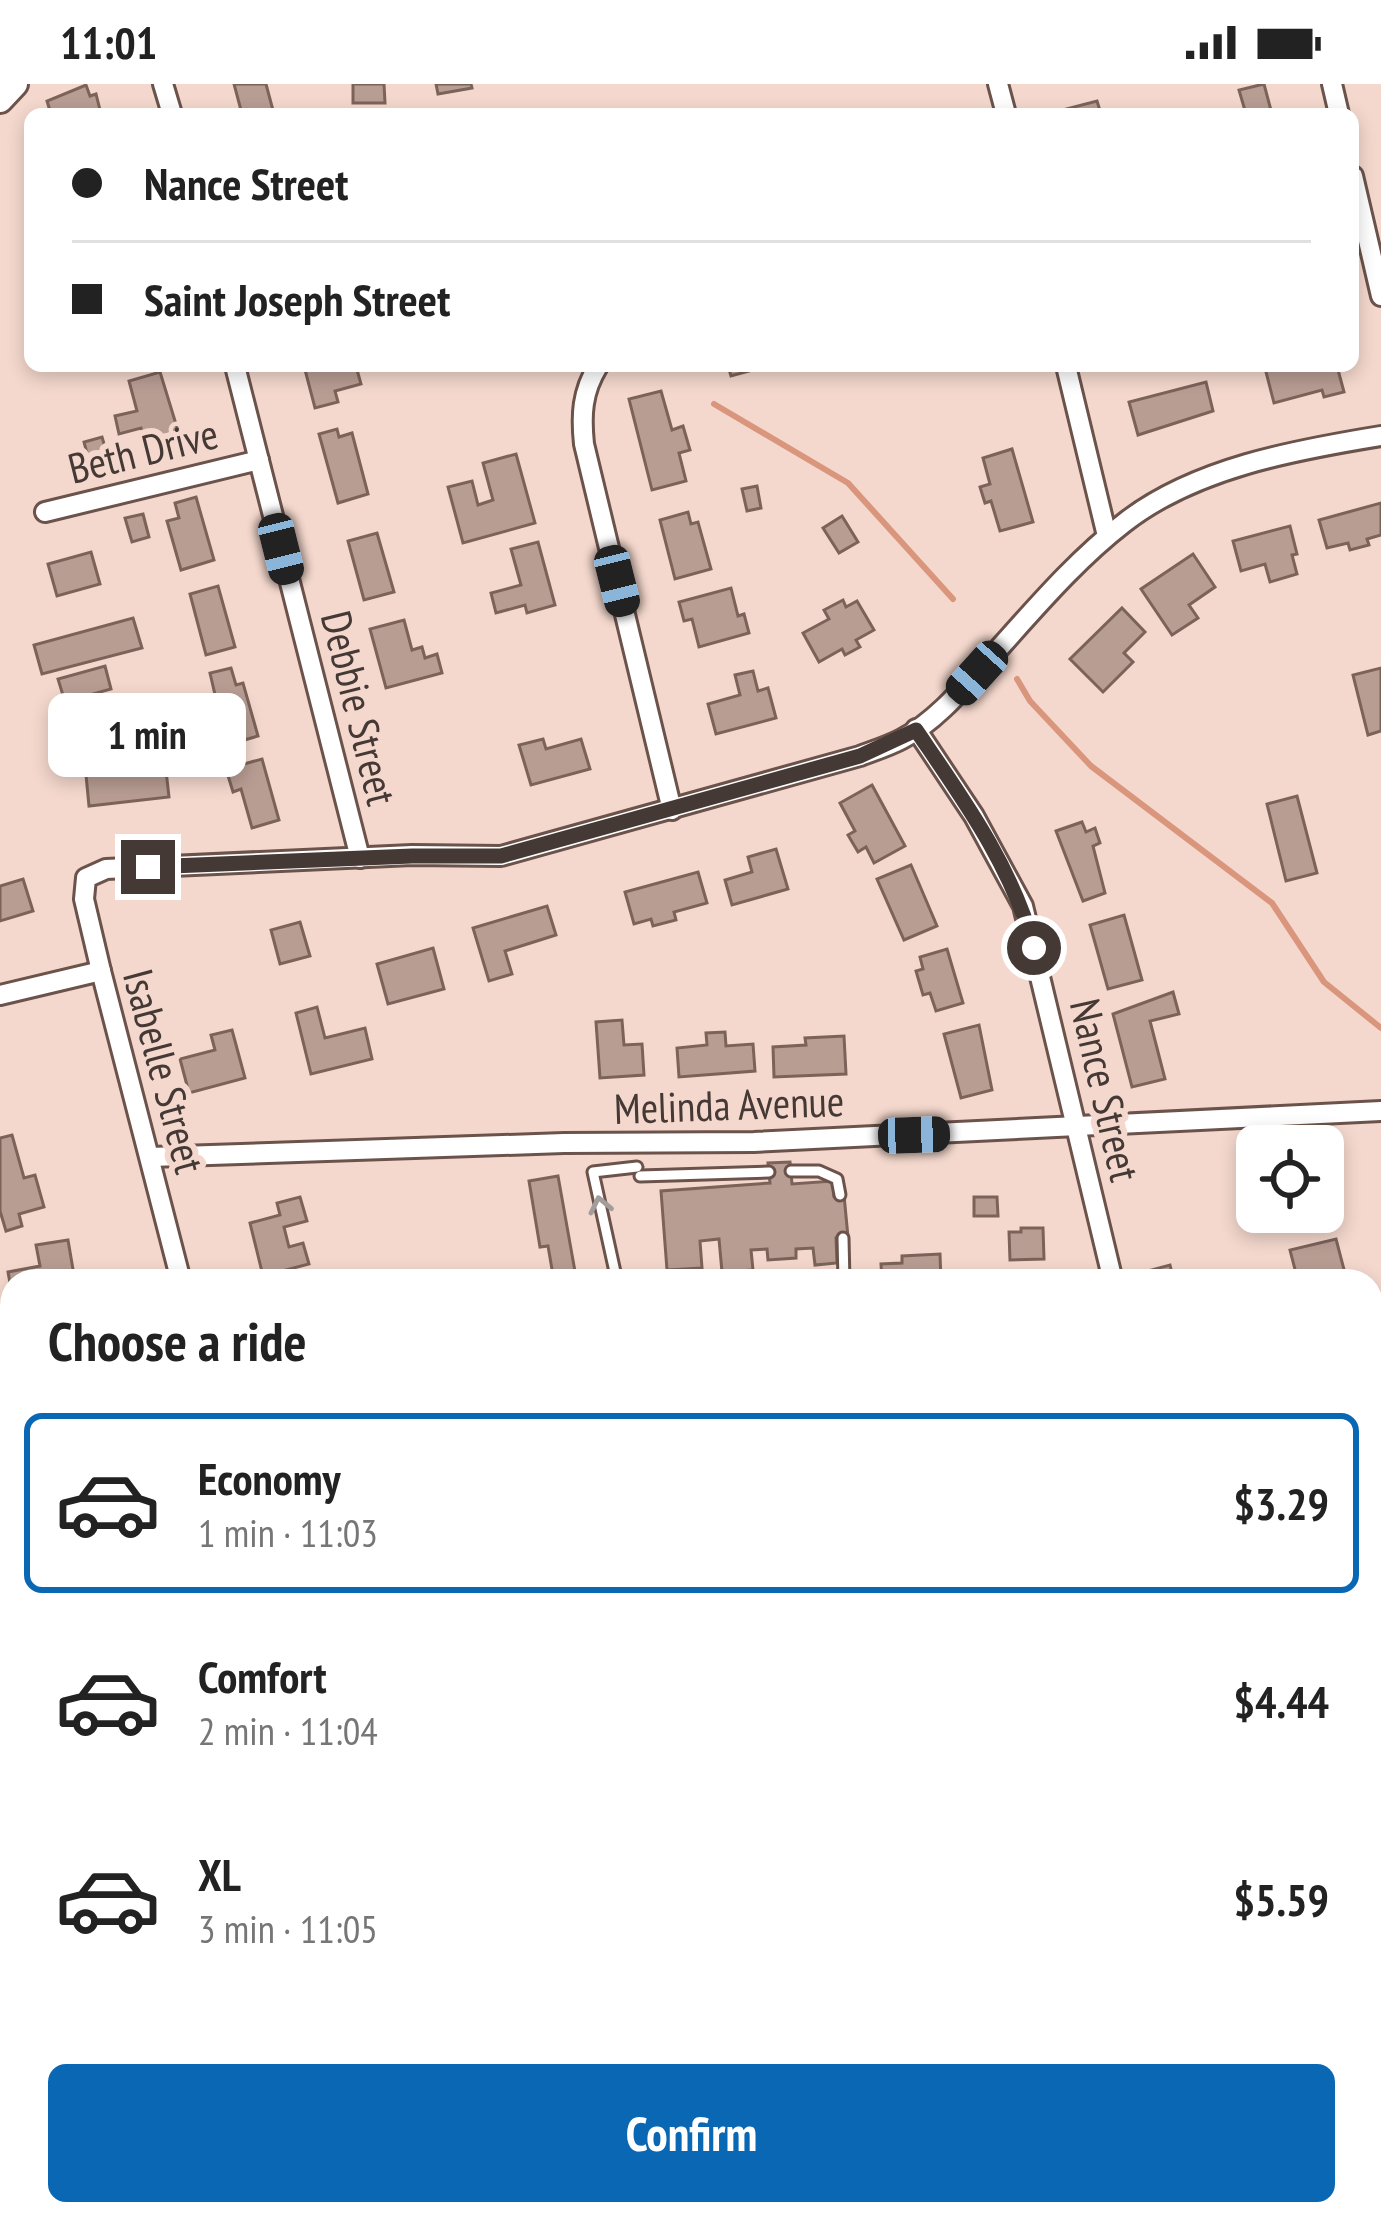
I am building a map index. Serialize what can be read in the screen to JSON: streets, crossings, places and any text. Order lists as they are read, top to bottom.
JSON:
{
  "streets": {
    "street": [
      "Beth Drive",
      "Debbie Street",
      "Isabelle Street",
      "Nance Street",
      "Melinda Avenue"
    ]
  },
  "crossings": [
    ["Beth Drive", "Debbie Street"],
    ["Debbie Street", "Isabelle Street"],
    ["Isabelle Street", "Melinda Avenue"],
    ["Nance Street", "Melinda Avenue"]
  ],
  "page": {
    "status": "11:01",
    "banner": ["Nance Street", "Saint Joseph Street"],
    "bubble": "1 min",
    "heading": "Choose a ride",
    "list": [
      {
        "name": "Economy",
        "note": "1 min · 11:03",
        "value": "$3.29"
      },
      {
        "name": "Comfort",
        "note": "2 min · 11:04",
        "value": "$4.44"
      },
      {
        "name": "XL",
        "note": "3 min · 11:05",
        "value": "$5.59"
      }
    ],
    "buttons": "Confirm"
  }
}
